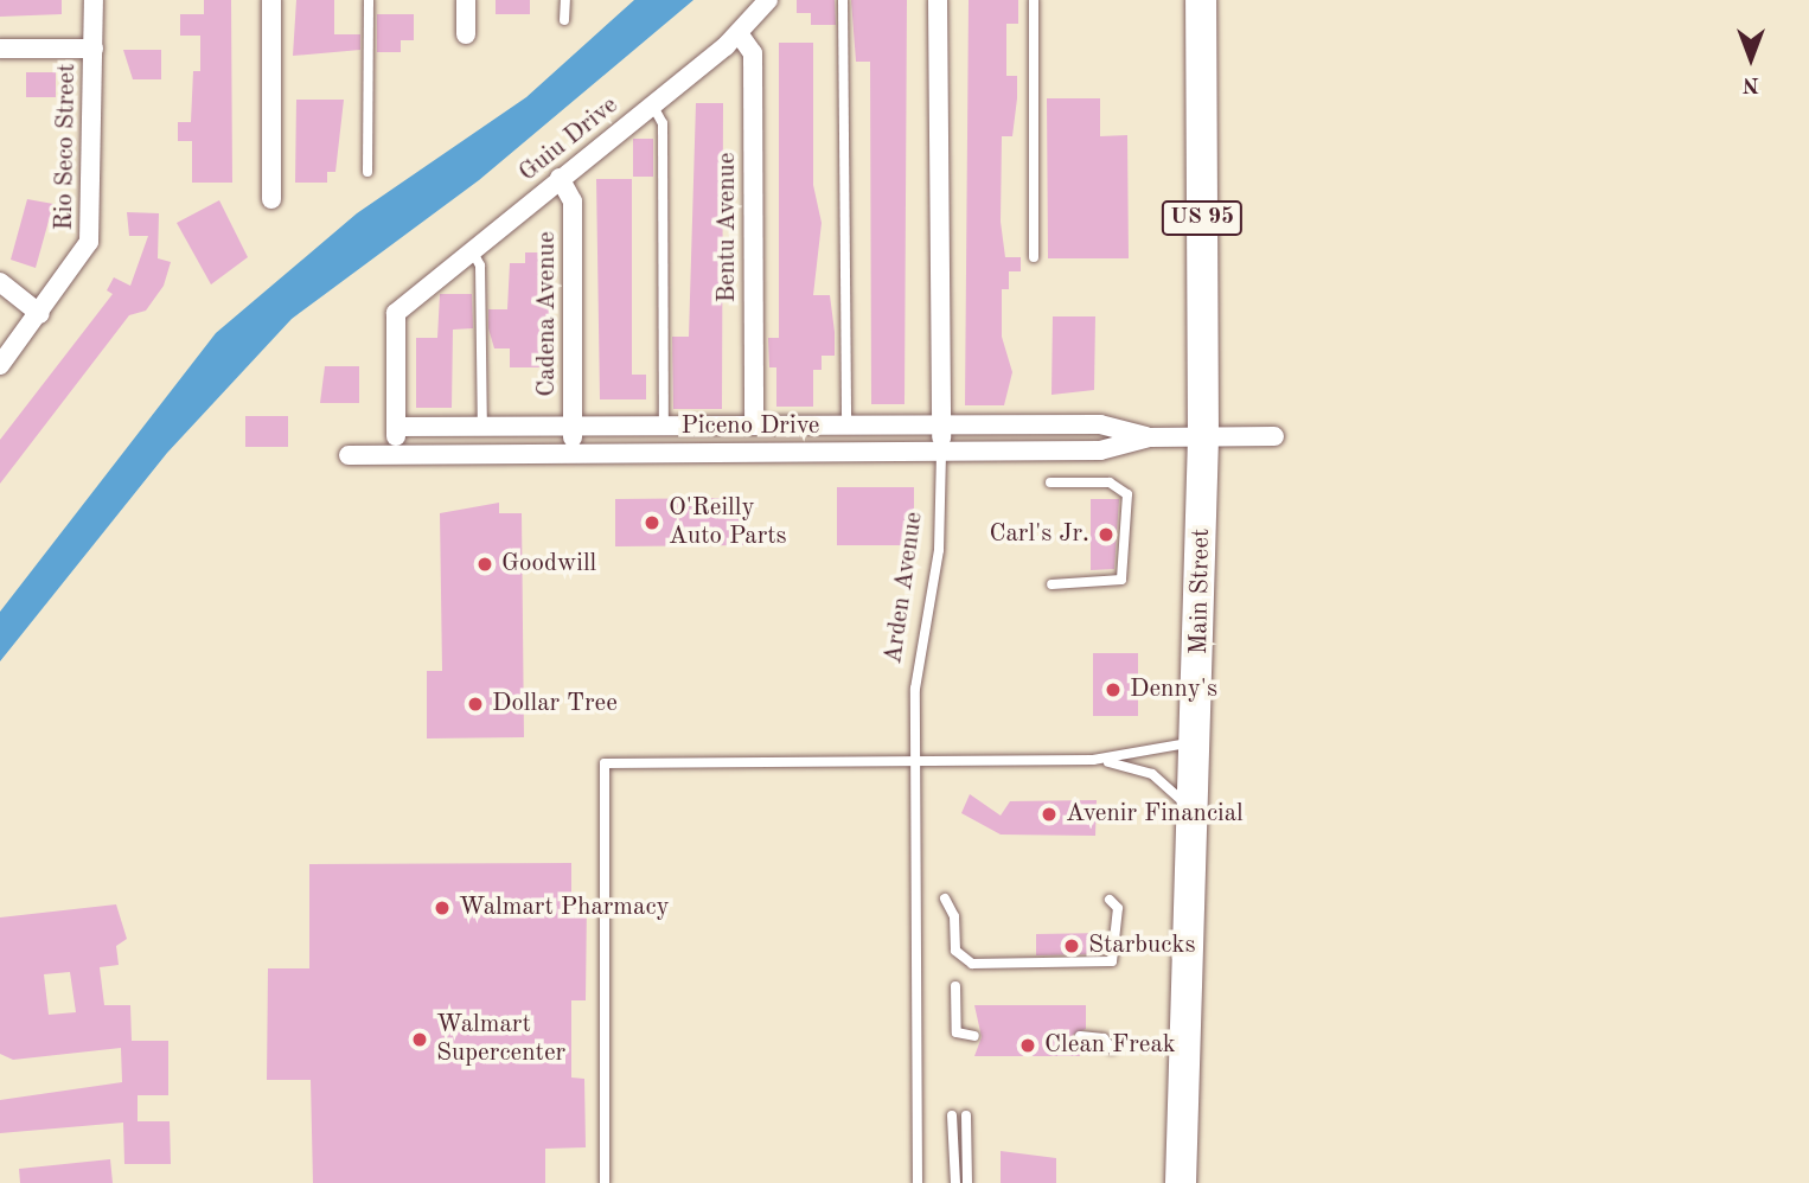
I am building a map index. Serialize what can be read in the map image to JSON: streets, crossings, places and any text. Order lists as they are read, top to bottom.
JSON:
{
  "streets": {
    "highway": ["US 95", "Main Street"],
    "street": [
      "Guiu Drive",
      "Rio Seco Street",
      "Bentu Avenue",
      "Cadena Avenue",
      "Piceno Drive",
      "Arden Avenue"
    ]
  },
  "crossings": [
    ["Guiu Drive", "Bentu Avenue"],
    ["Guiu Drive", "Cadena Avenue"],
    ["Guiu Drive", "Piceno Drive"],
    ["Bentu Avenue", "Piceno Drive"],
    ["Cadena Avenue", "Piceno Drive"],
    ["Piceno Drive", "Arden Avenue"],
    ["Piceno Drive", "Main Street"]
  ],
  "places": [
    "O'Reilly Auto Parts",
    "Carl's Jr.",
    "Goodwill",
    "Denny's",
    "Dollar Tree",
    "Avenir Financial",
    "Walmart Pharmacy",
    "Starbucks",
    "Walmart Supercenter",
    "Clean Freak"
  ],
  "north": "bottom"
}
